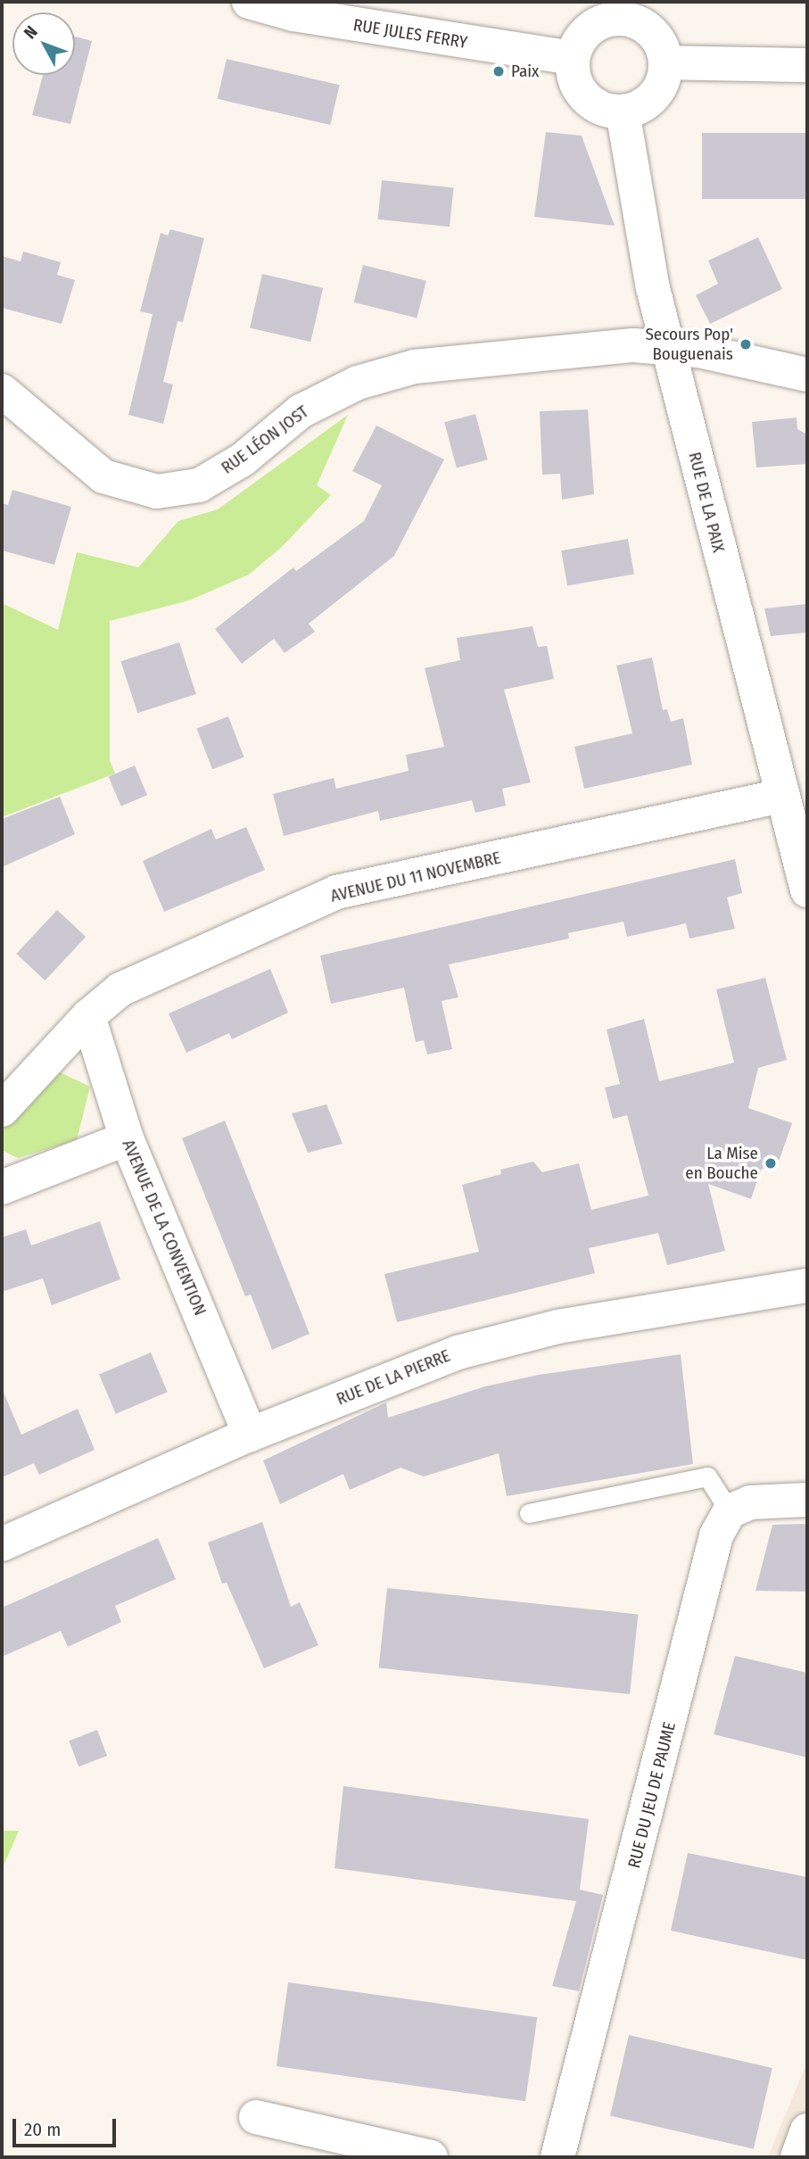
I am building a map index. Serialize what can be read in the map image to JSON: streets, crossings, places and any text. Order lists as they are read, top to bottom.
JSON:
{
  "streets": {
    "street": [
      "RUE JULES FERRY",
      "RUE LÉON JOST",
      "RUE DE LA PAIX",
      "AVENUE DU 11 NOVEMBRE",
      "AVENUE DE LA CONVENTION",
      "RUE DE LA PIERRE",
      "RUE DU JEU DE PAUME"
    ]
  },
  "crossings": [
    ["RUE JULES FERRY", "RUE DE LA PAIX"],
    ["RUE LÉON JOST", "RUE DE LA PAIX"],
    ["RUE DE LA PAIX", "AVENUE DU 11 NOVEMBRE"],
    ["AVENUE DU 11 NOVEMBRE", "AVENUE DE LA CONVENTION"],
    ["AVENUE DE LA CONVENTION", "RUE DE LA PIERRE"]
  ],
  "places": ["Paix", "Secours Pop' Bouguenais", "La Mise en Bouche"],
  "scale_bar": "20 m",
  "north": "top left"
}
